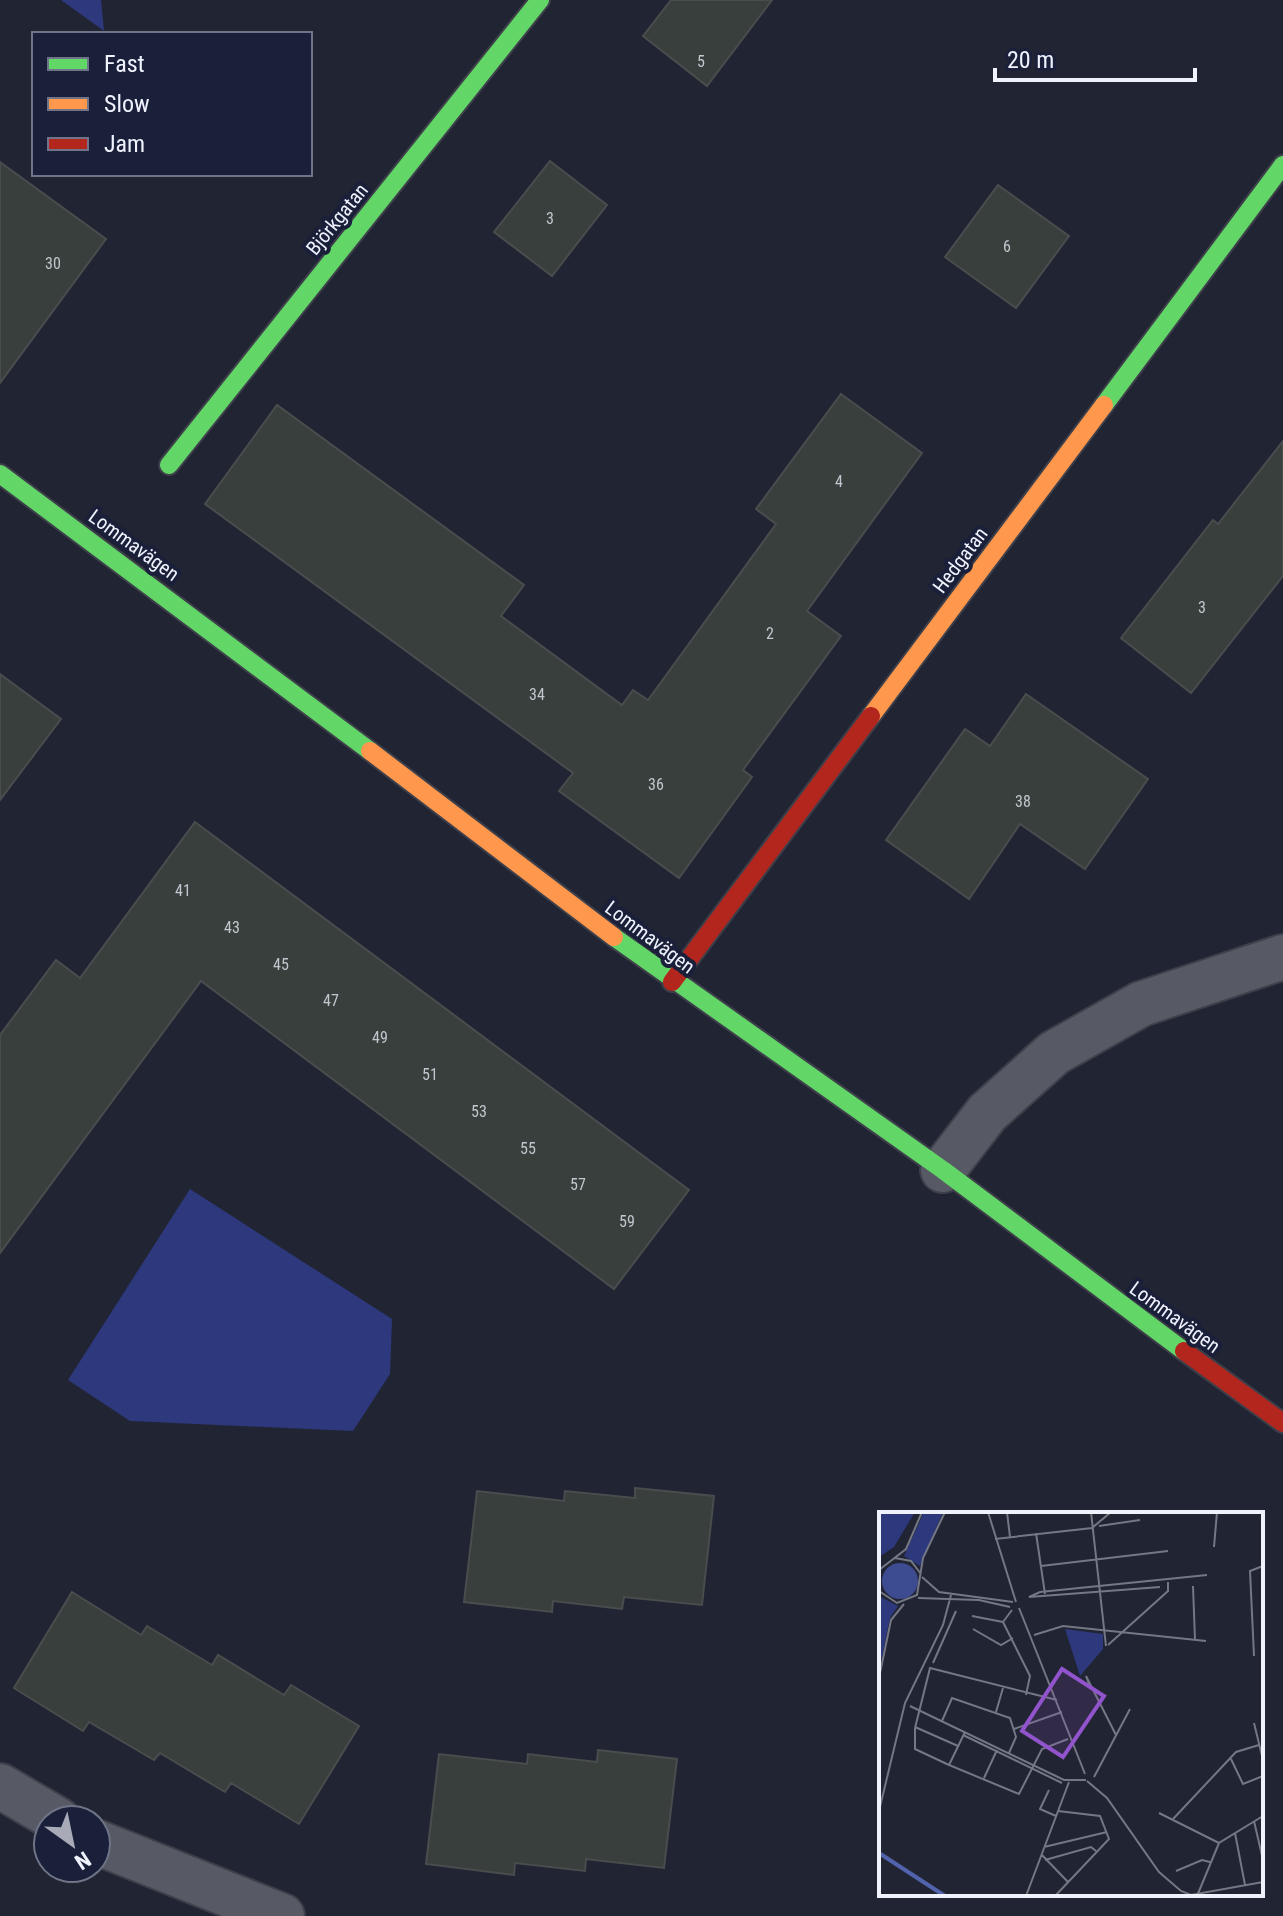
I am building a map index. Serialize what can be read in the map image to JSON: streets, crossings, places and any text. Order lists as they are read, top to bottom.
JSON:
{
  "streets": {
    "street": ["Björkgatan", "Lommavägen", "Hedgatan"]
  },
  "crossings": [
    ["Lommavägen", "Hedgatan"]
  ],
  "house_numbers": [
    "5",
    "3",
    "6",
    "30",
    "4",
    "3",
    "2",
    "34",
    "36",
    "38",
    "41",
    "43",
    "45",
    "47",
    "49",
    "51",
    "53",
    "55",
    "57",
    "59"
  ],
  "legend": ["Fast", "Slow", "Jam"],
  "scale_bar": "20 m",
  "north": "bottom right"
}
